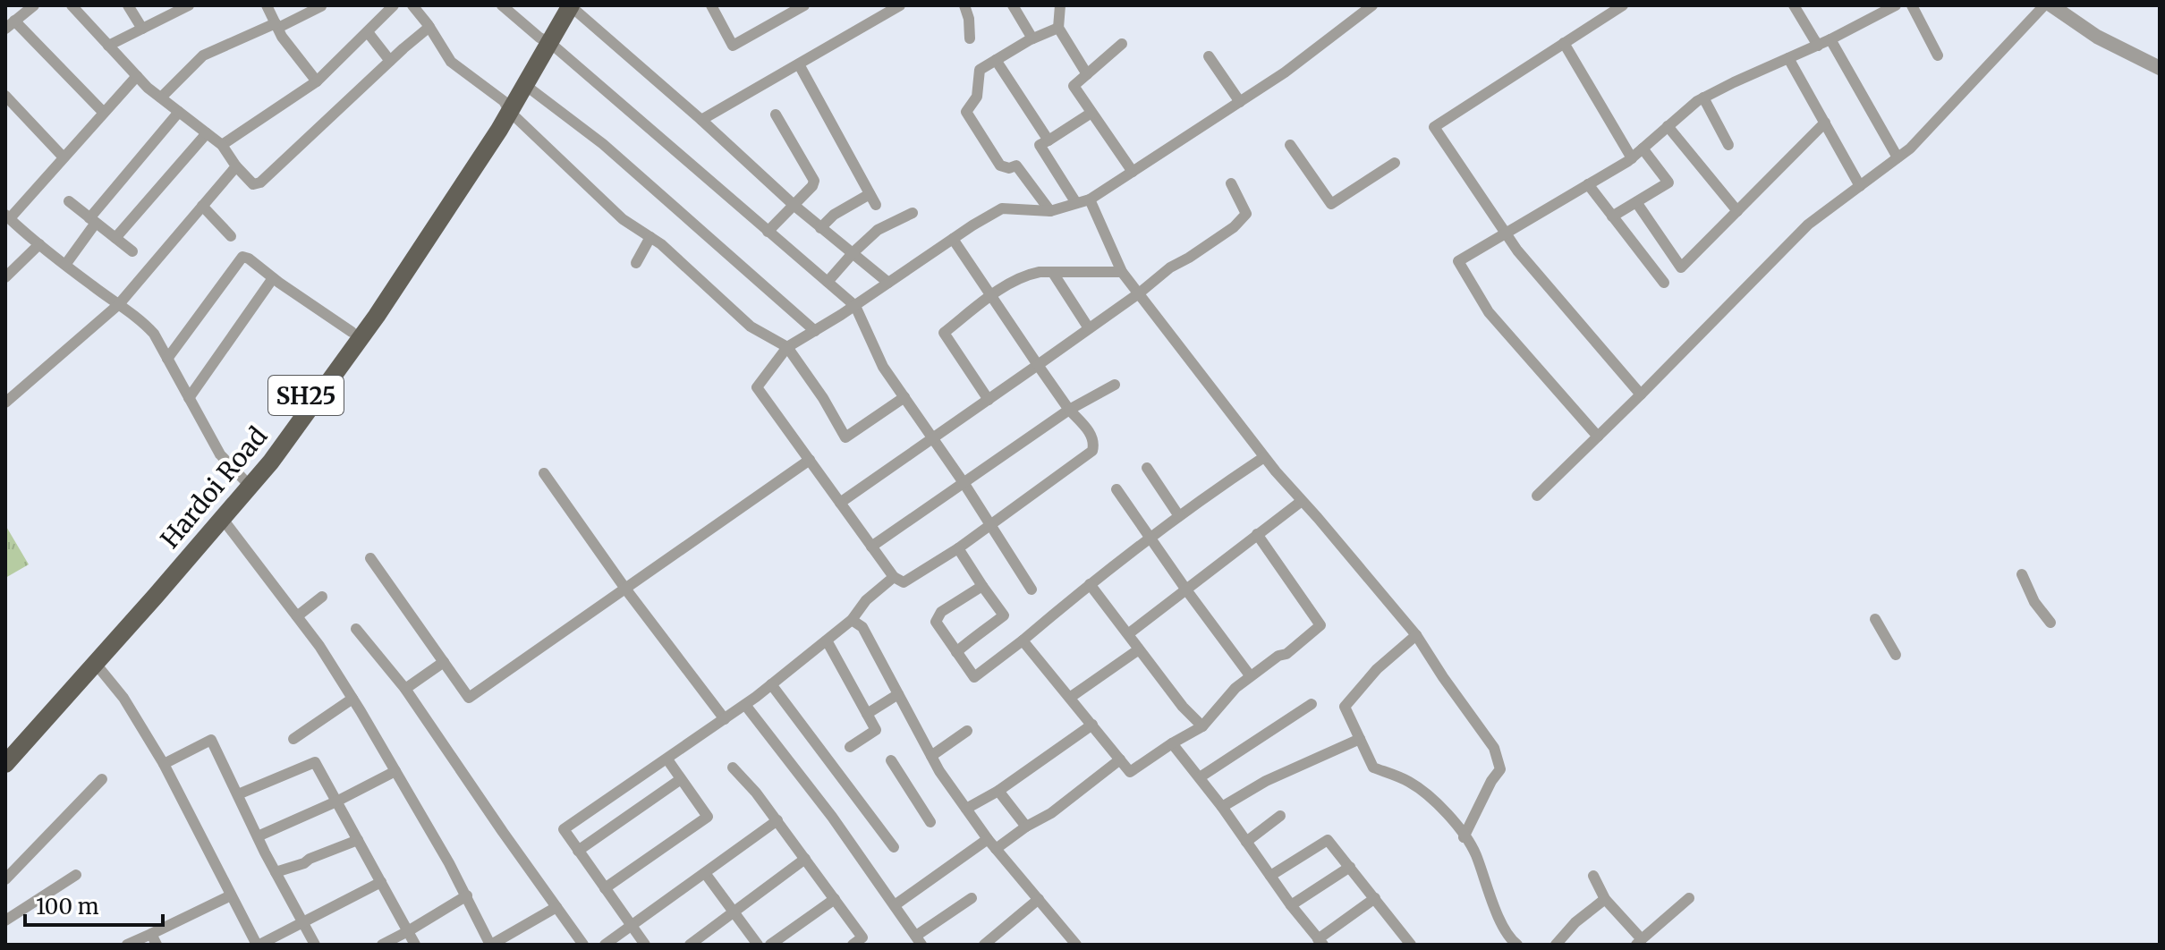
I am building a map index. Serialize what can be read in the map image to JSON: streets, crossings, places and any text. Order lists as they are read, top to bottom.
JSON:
{
  "streets": {
    "main road": ["SH25", "Hardoi Road"]
  },
  "scale_bar": "100 m"
}
